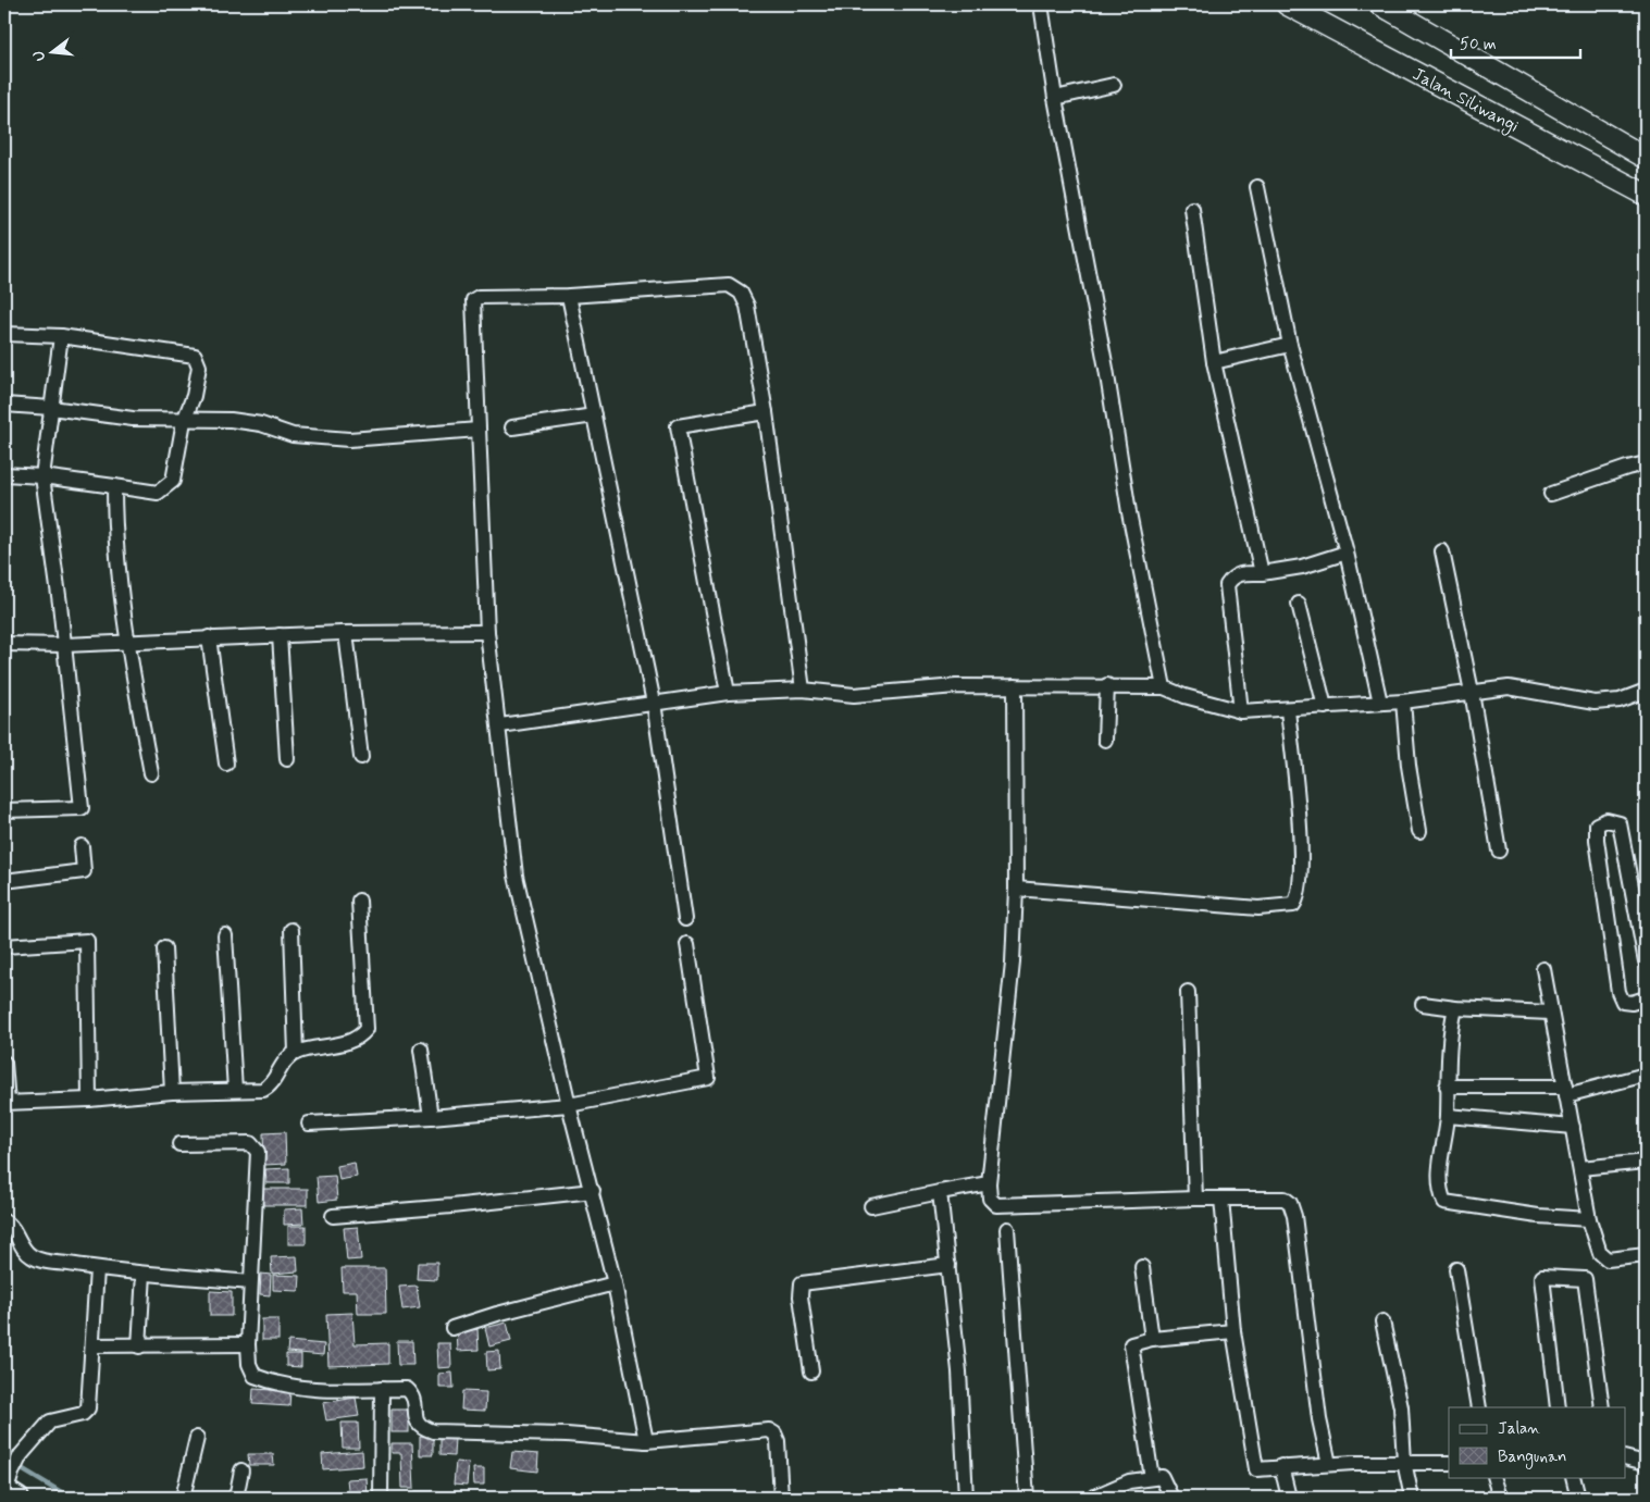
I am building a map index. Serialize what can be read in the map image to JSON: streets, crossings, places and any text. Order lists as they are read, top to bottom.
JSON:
{
  "streets": {
    "main road": ["Jalan Siliwangi"]
  },
  "legend": ["Jalan", "Bangunan"],
  "scale_bar": "50 m",
  "north": "left"
}
